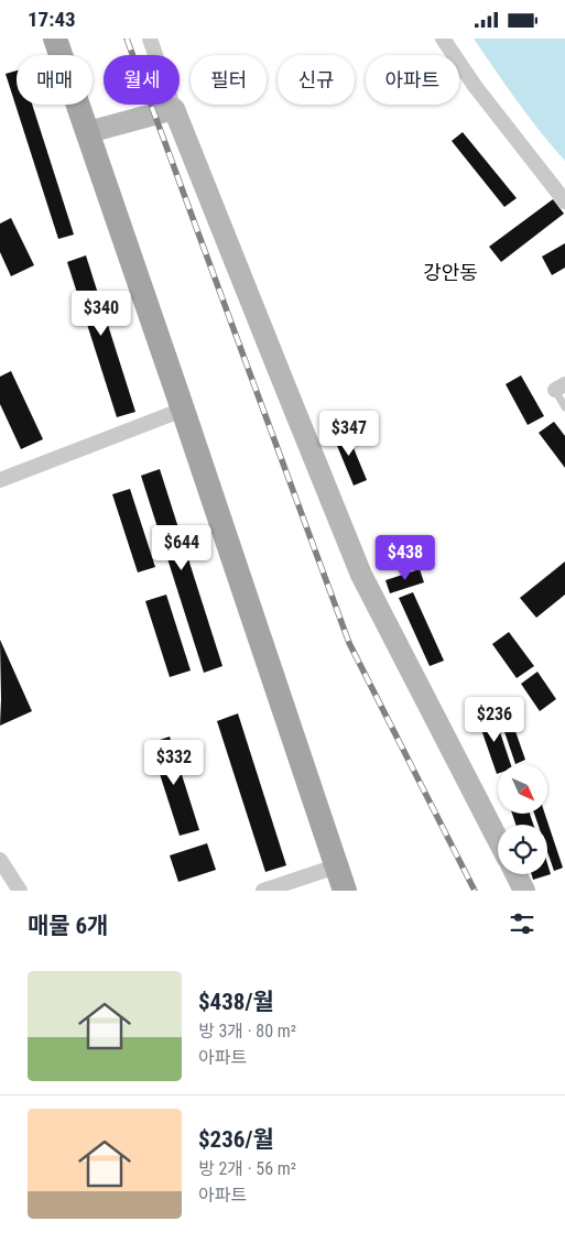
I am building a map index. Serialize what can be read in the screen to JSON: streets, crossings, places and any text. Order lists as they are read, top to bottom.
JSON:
{
  "districts": ["강안동"],
  "north": "bottom right",
  "page": {
    "status": "17:43",
    "chip": [
      "매매",
      "월세",
      "필터",
      "신규",
      "아파트"
    ],
    "price": [
      "$340",
      "$347",
      "$644",
      "$438",
      "$236",
      "$332"
    ],
    "heading": "매물 6개",
    "list": [
      {
        "name": "$438/월",
        "note": "방 3개 · 80 m² · 아파트"
      },
      {
        "name": "$236/월",
        "note": "방 2개 · 56 m² · 아파트"
      }
    ]
  }
}
